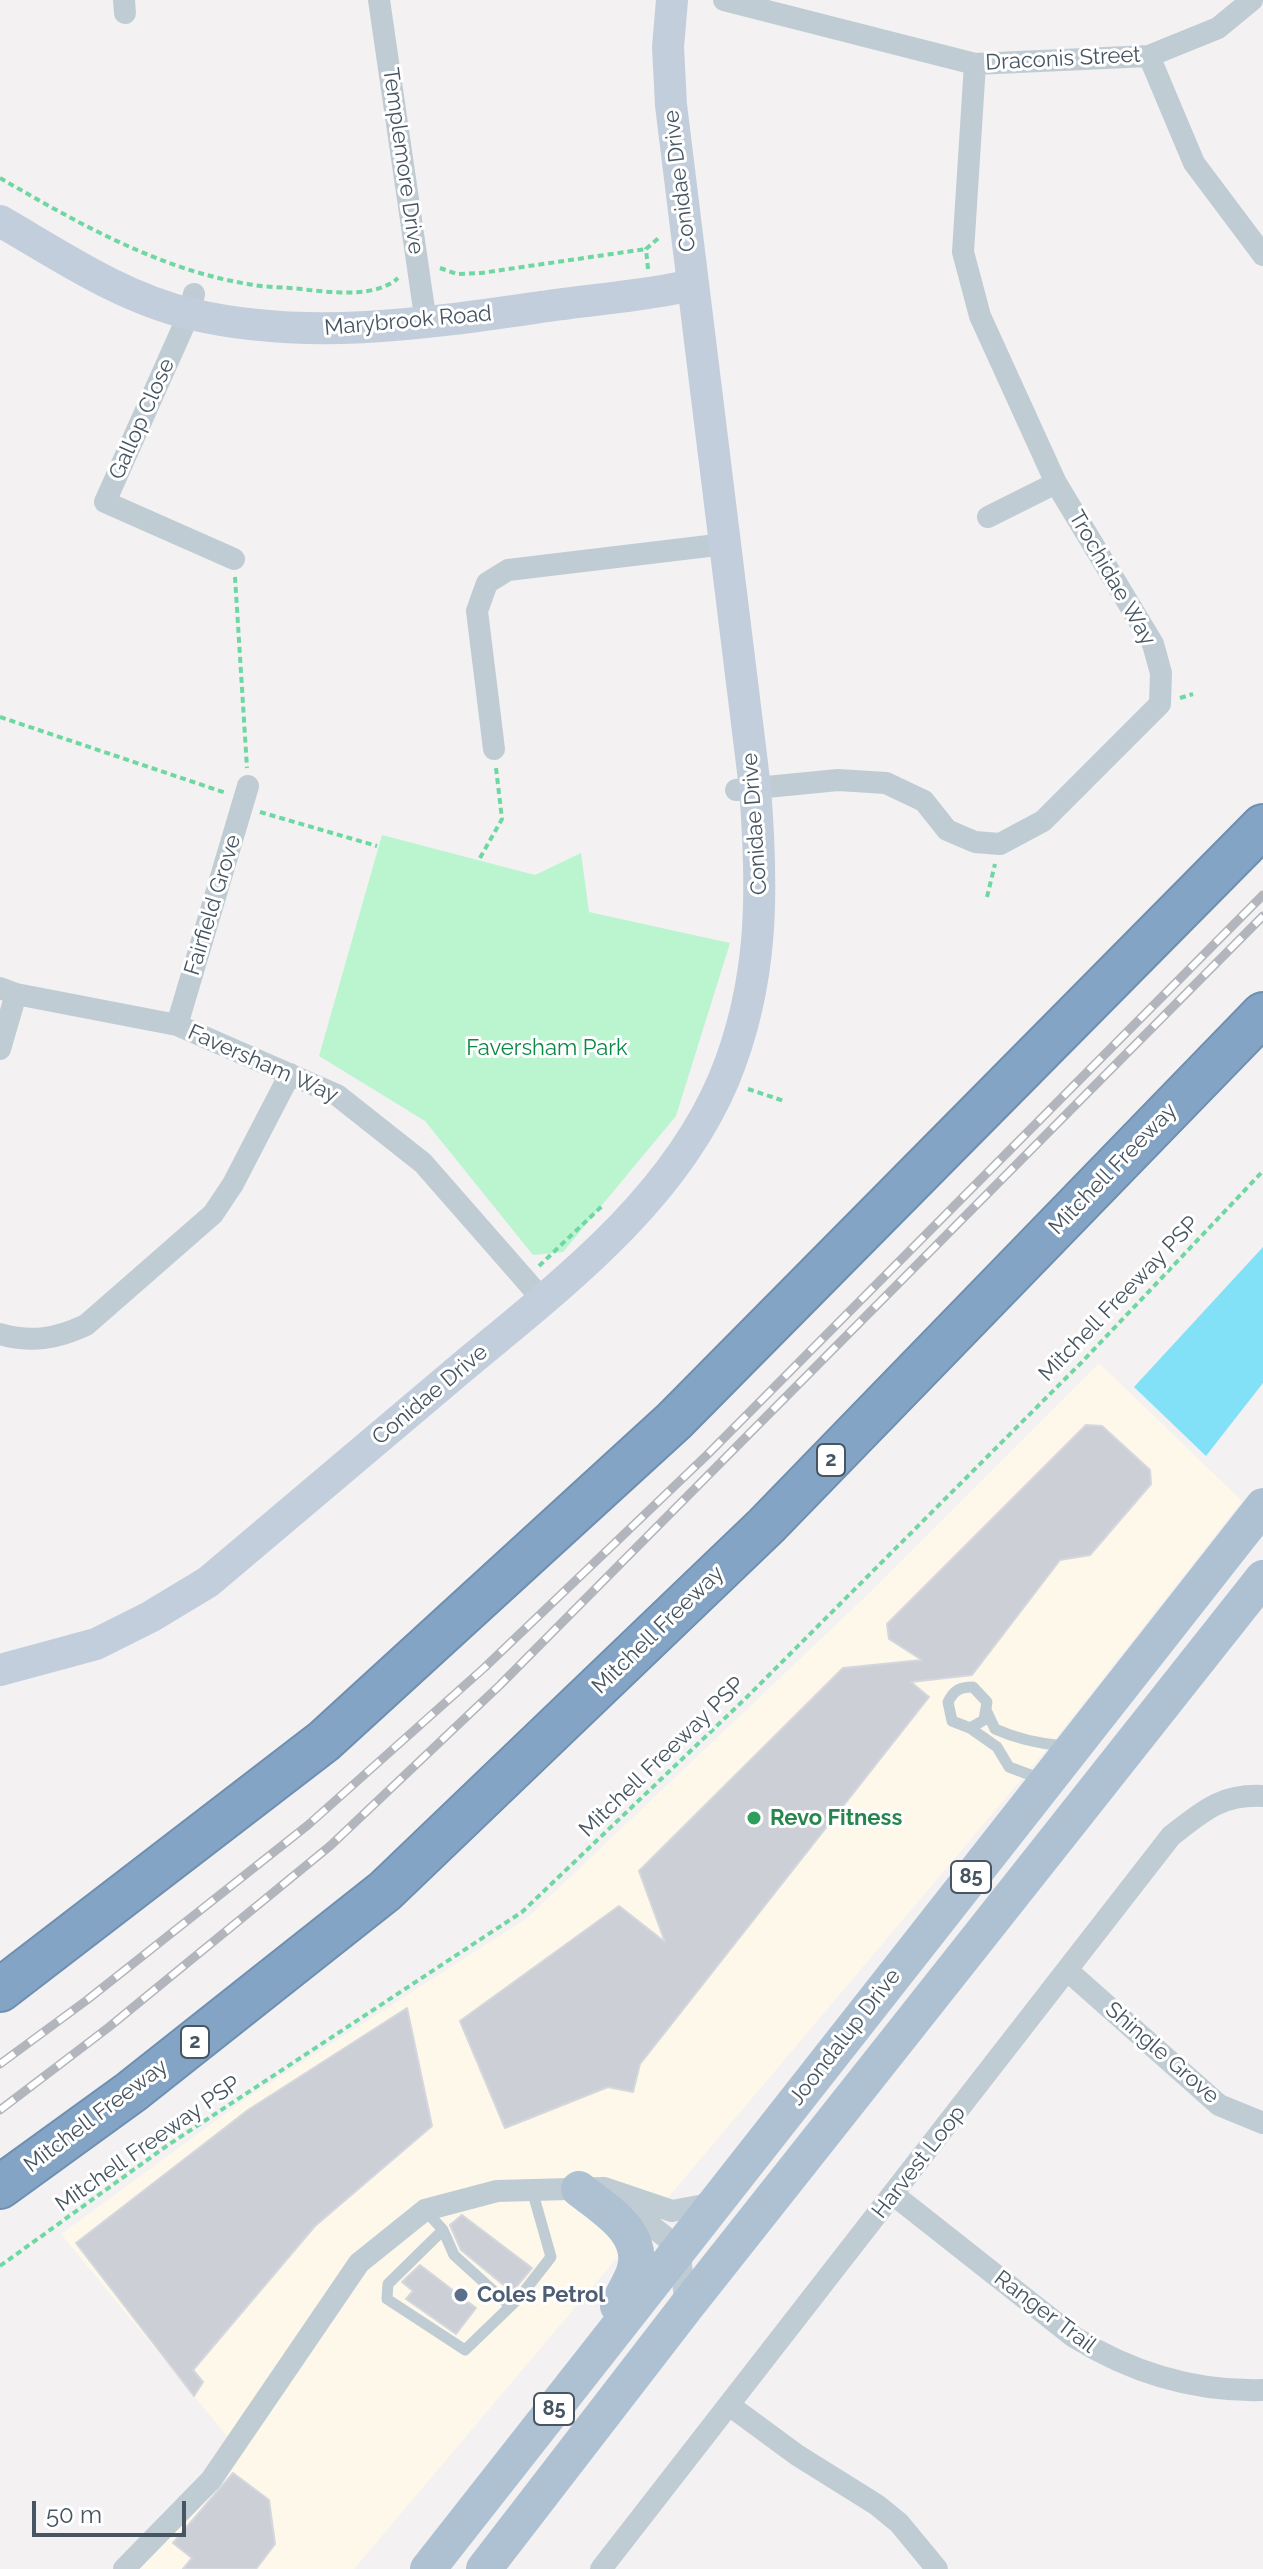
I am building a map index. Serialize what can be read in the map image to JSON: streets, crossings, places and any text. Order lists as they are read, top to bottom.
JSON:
{
  "streets": {
    "highway": ["Mitchell Freeway", "2"],
    "main road": ["85", "Joondalup Drive"],
    "street": [
      "Draconis Street",
      "Templemore Drive",
      "Conidae Drive",
      "Marybrook Road",
      "Gallop Close",
      "Trochidae Way",
      "Fairfield Grove",
      "Faversham Way",
      "Shingle Grove",
      "Harvest Loop",
      "Ranger Trail"
    ],
    "path": ["Mitchell Freeway PSP"]
  },
  "crossings": [
    ["Draconis Street", "Trochidae Way"],
    ["Templemore Drive", "Marybrook Road"],
    ["Conidae Drive", "Marybrook Road"],
    ["Conidae Drive", "Faversham Way"],
    ["Marybrook Road", "Gallop Close"],
    ["Fairfield Grove", "Faversham Way"],
    ["Shingle Grove", "Harvest Loop"],
    ["Harvest Loop", "Ranger Trail"]
  ],
  "parks": ["Faversham Park"],
  "places": ["Revo Fitness", "Coles Petrol"],
  "scale_bar": "50 m"
}
